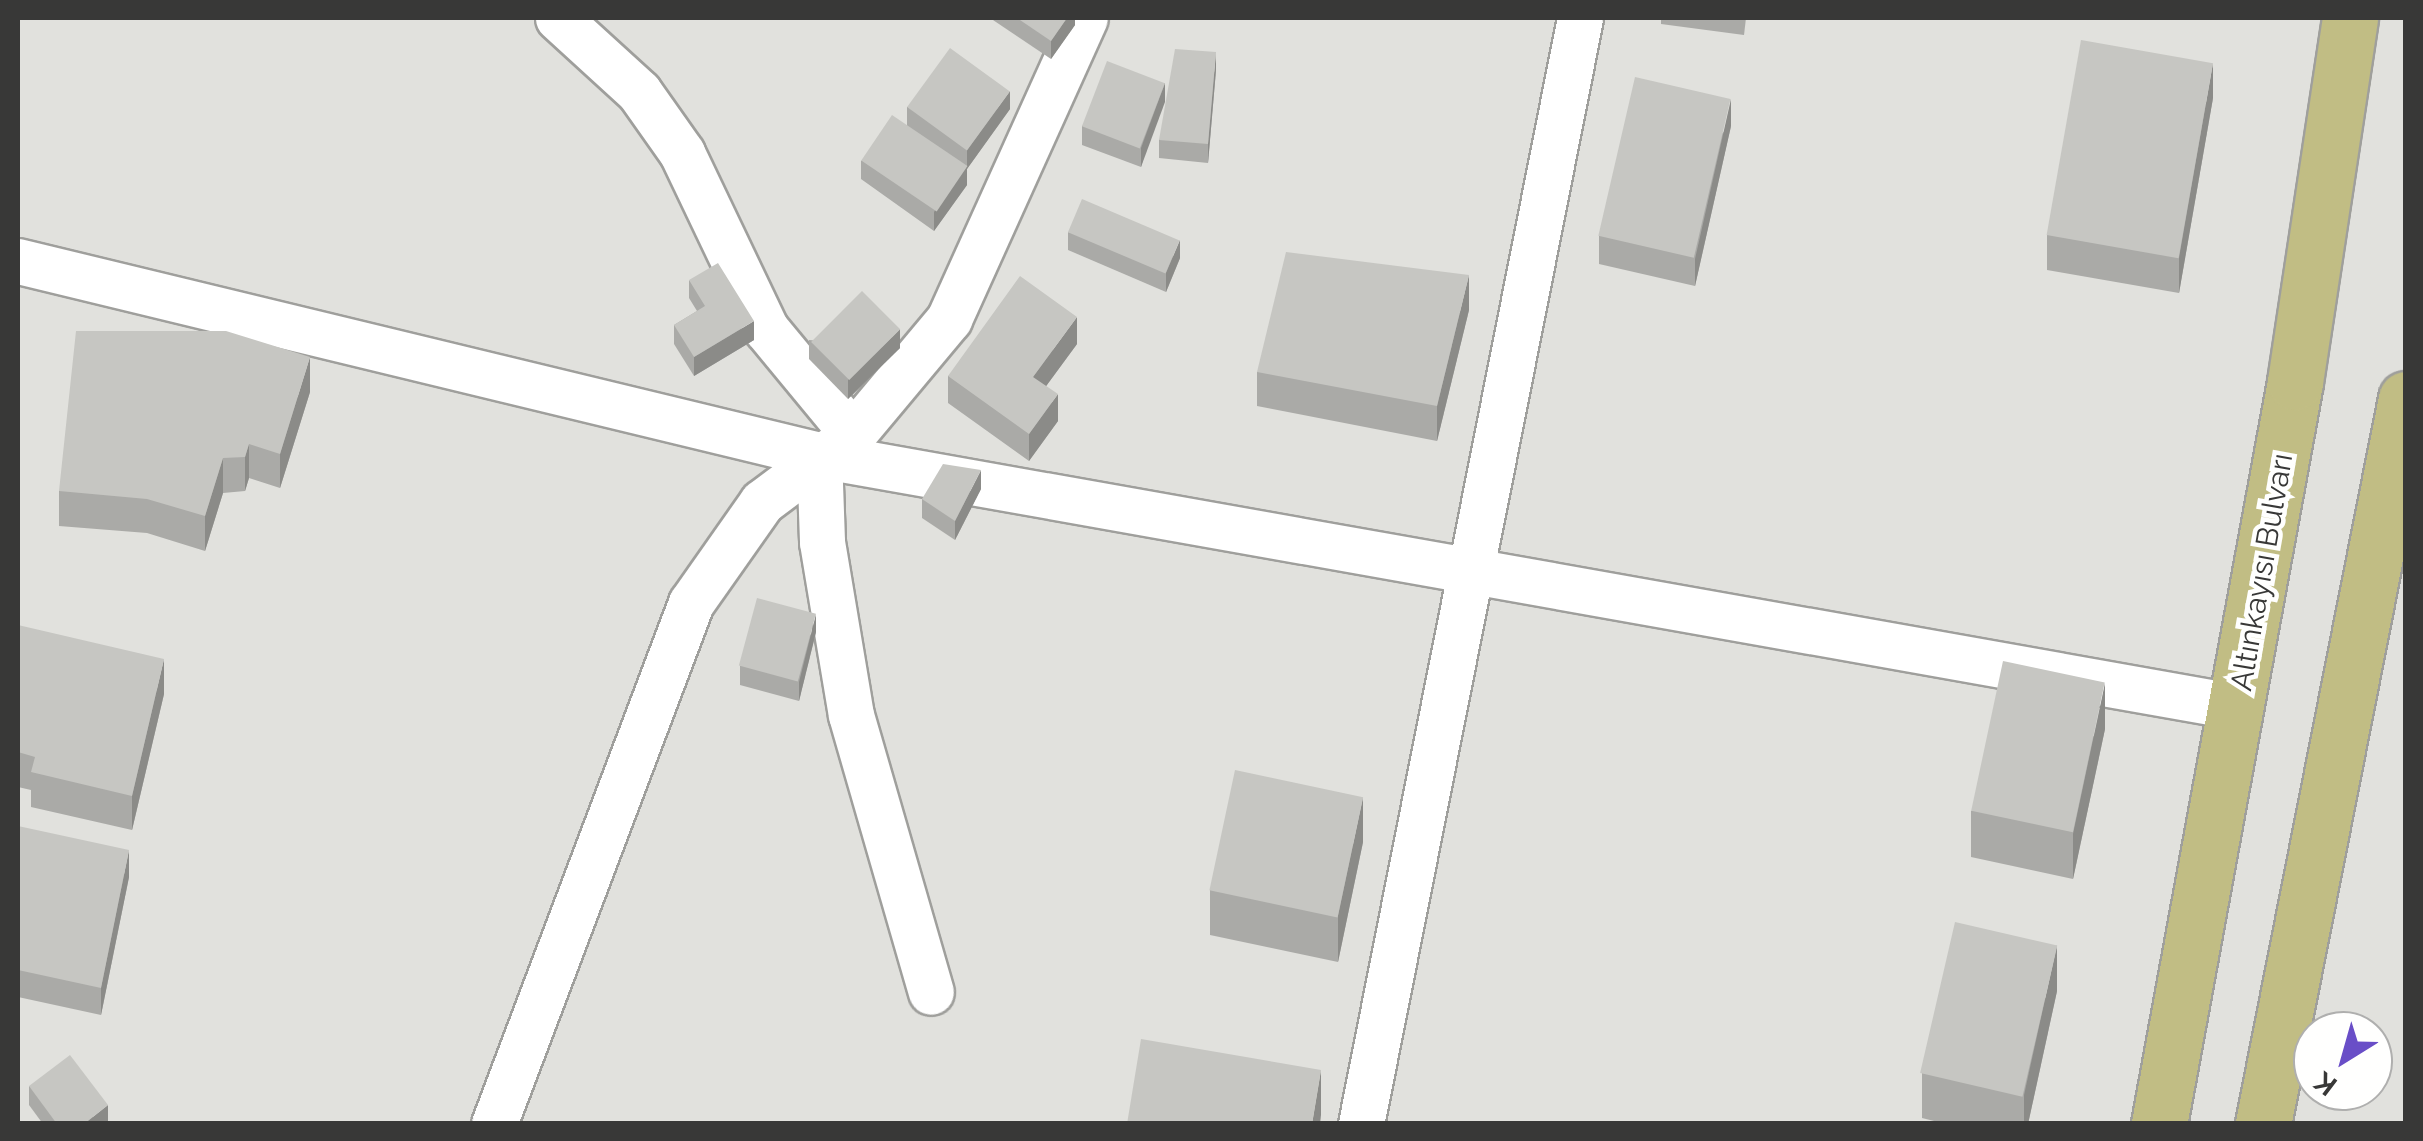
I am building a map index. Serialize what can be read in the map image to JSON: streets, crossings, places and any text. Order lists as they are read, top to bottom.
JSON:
{
  "streets": {
    "main road": ["Altınkayısı Bulvarı"]
  },
  "north": "bottom left"
}
